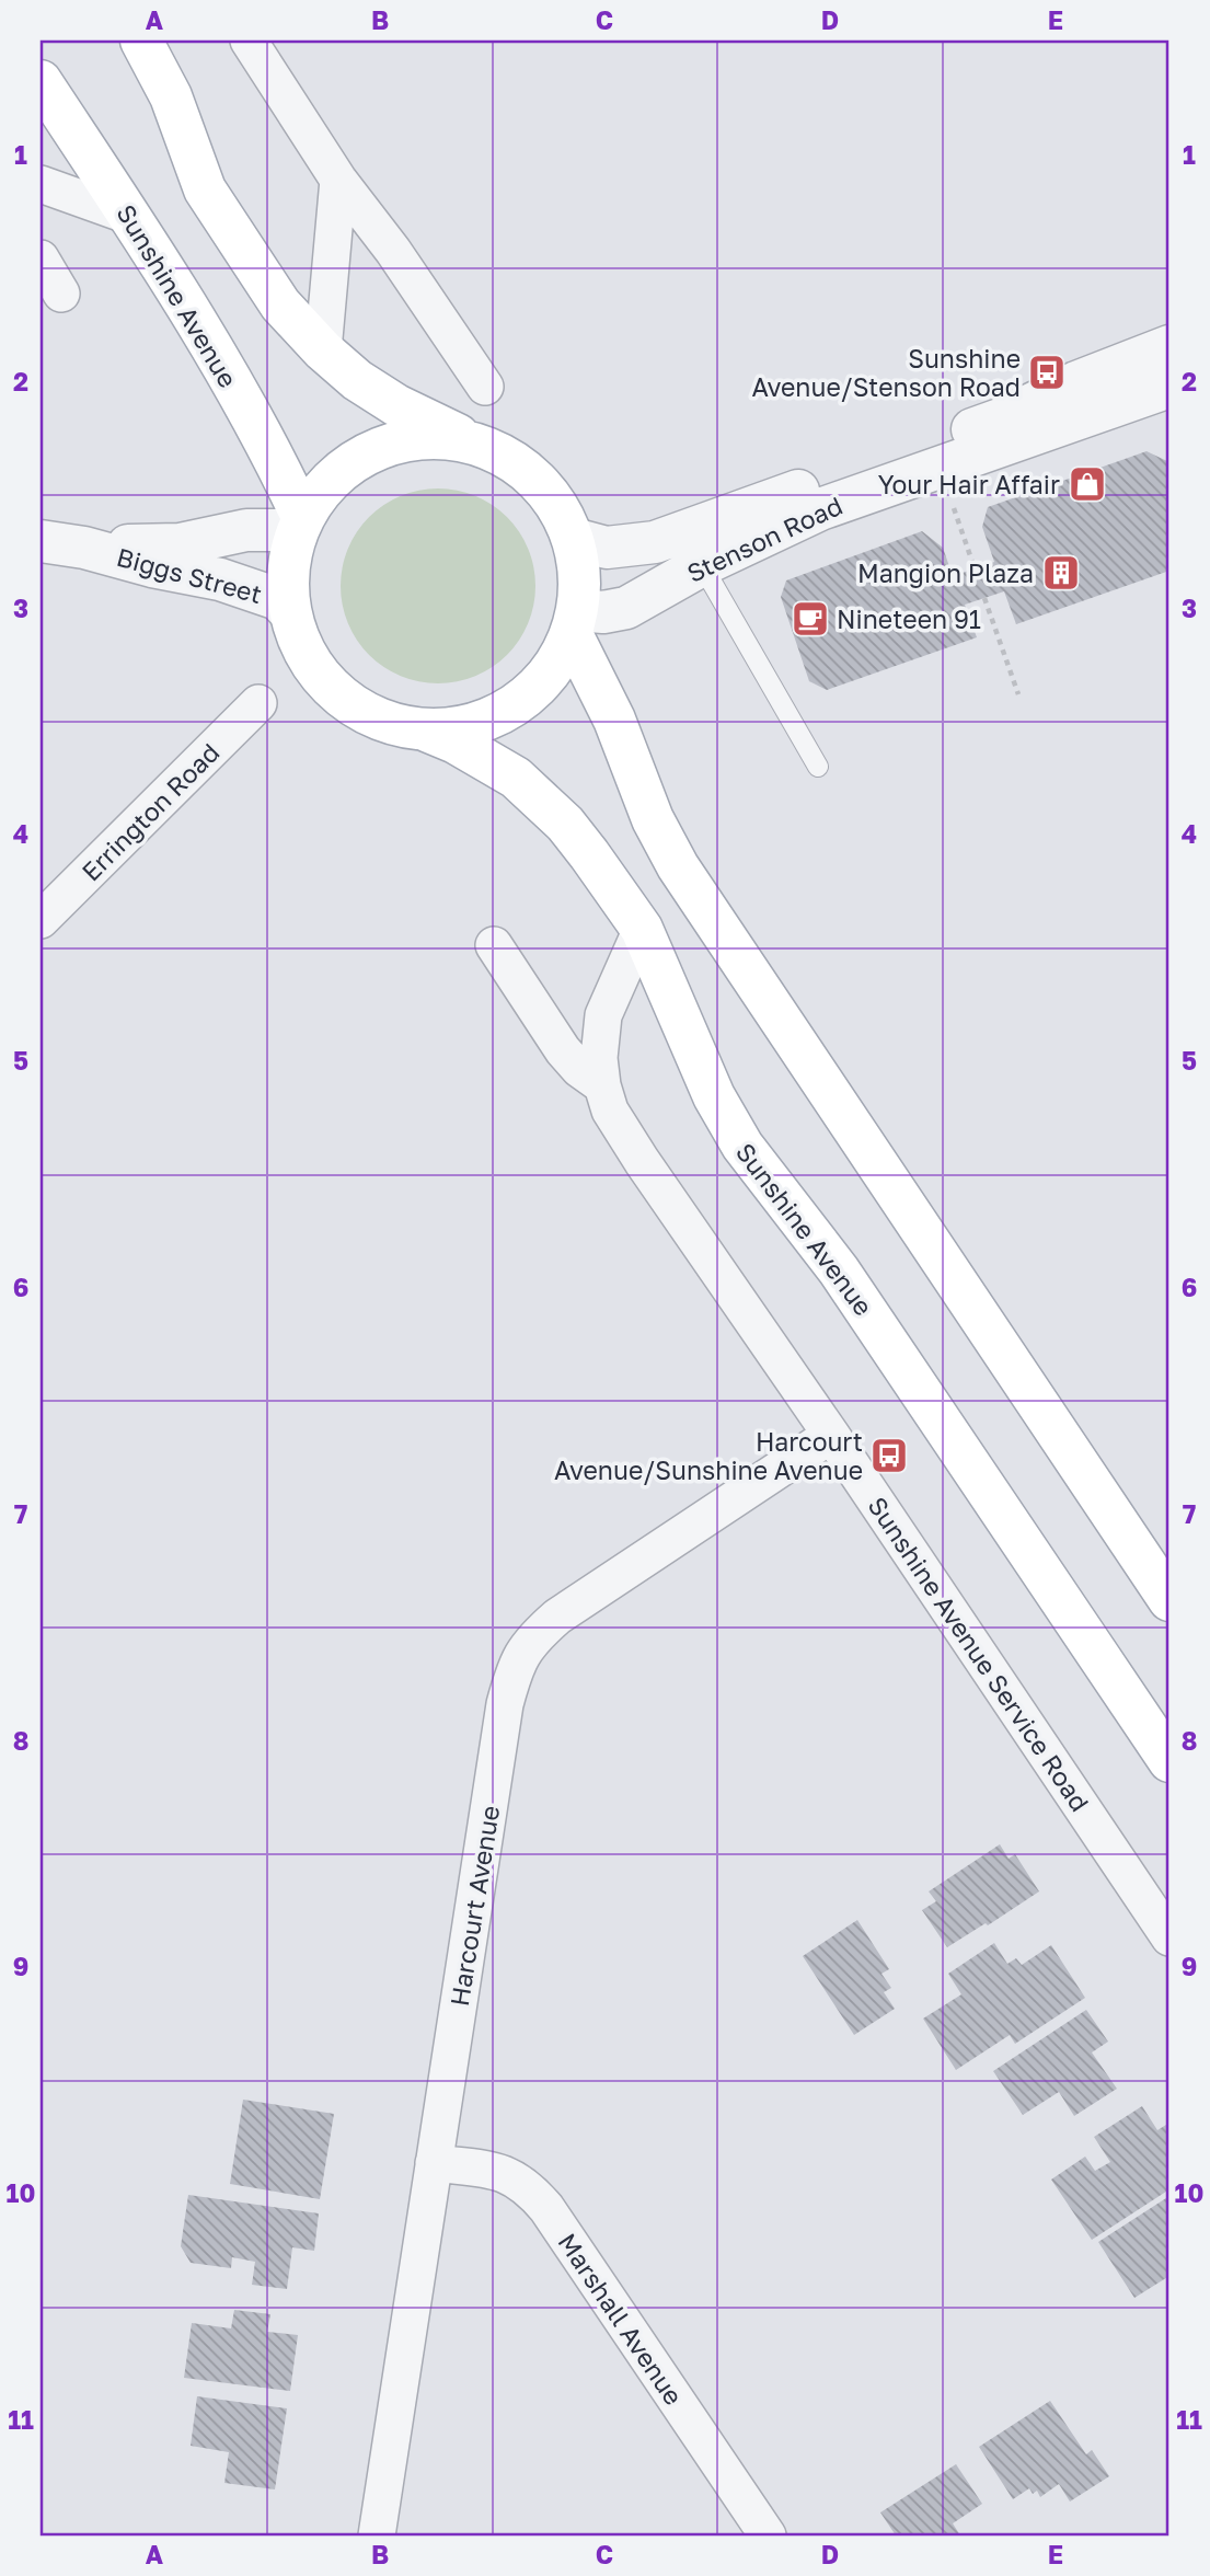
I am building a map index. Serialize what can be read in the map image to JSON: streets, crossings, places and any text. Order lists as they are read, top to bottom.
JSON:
{
  "streets": {
    "main road": ["Sunshine Avenue"],
    "street": [
      "Stenson Road",
      "Biggs Street",
      "Errington Road",
      "Sunshine Avenue Service Road",
      "Harcourt Avenue",
      "Marshall Avenue"
    ]
  },
  "crossings": [
    ["Sunshine Avenue", "Biggs Street"],
    ["Sunshine Avenue", "Sunshine Avenue Service Road"],
    ["Sunshine Avenue Service Road", "Harcourt Avenue"],
    ["Harcourt Avenue", "Marshall Avenue"]
  ],
  "places": {
    "bus stop": ["Sunshine Avenue/Stenson Road", "Harcourt Avenue/Sunshine Avenue"],
    "shop": ["Your Hair Affair"],
    "building": ["Mangion Plaza"],
    "cafe": ["Nineteen 91"]
  },
  "grid": {
    "columns": [
      "A",
      "B",
      "C",
      "D",
      "E"
    ],
    "rows": [
      "1",
      "2",
      "3",
      "4",
      "5",
      "6",
      "7",
      "8",
      "9",
      "10",
      "11"
    ]
  }
}
